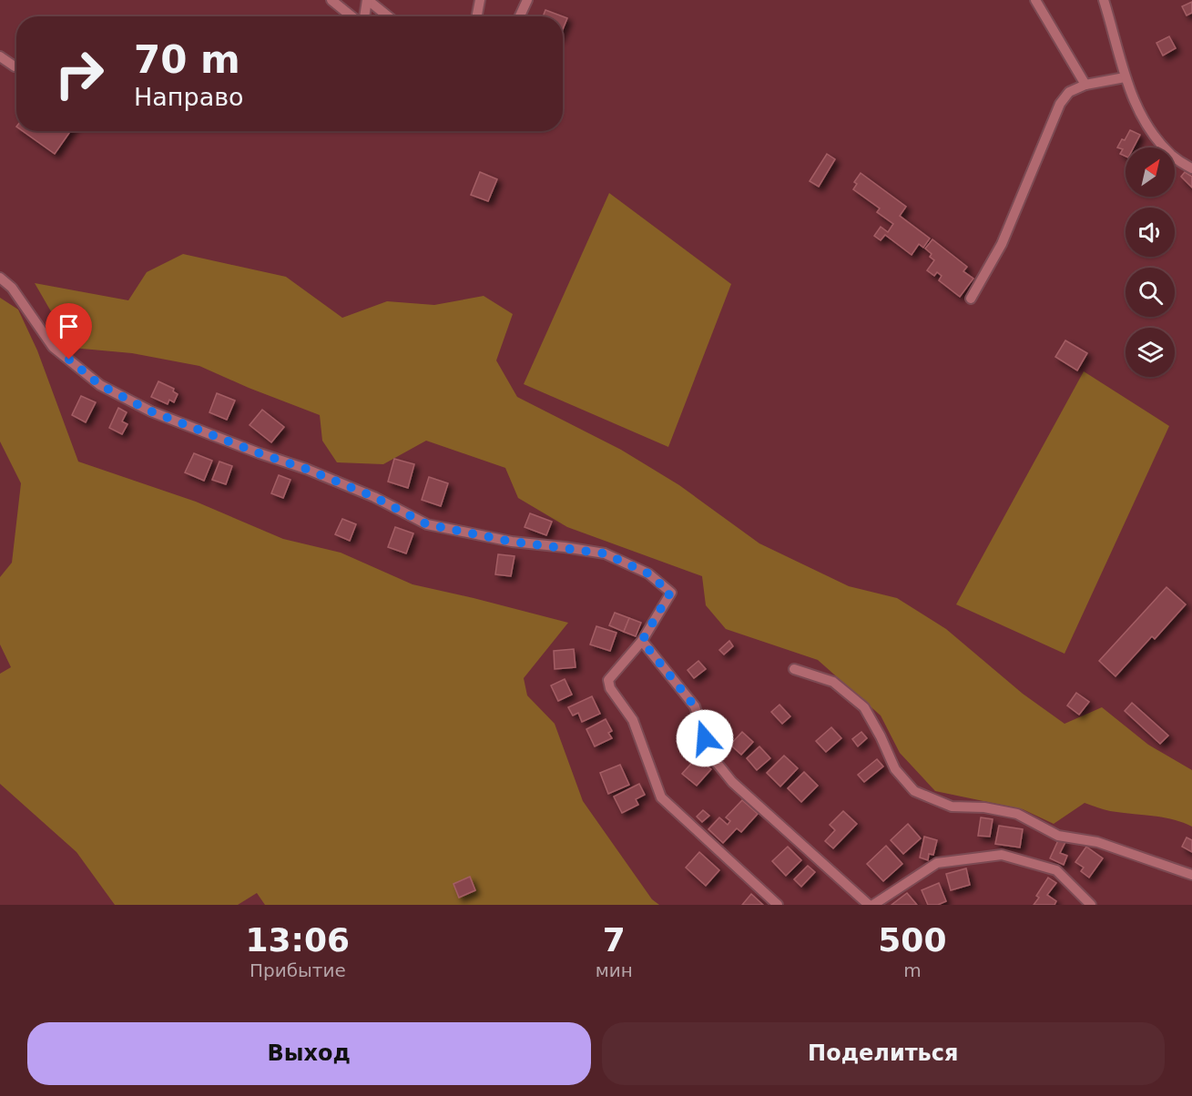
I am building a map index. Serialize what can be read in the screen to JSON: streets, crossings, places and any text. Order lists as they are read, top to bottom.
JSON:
{
  "north": "top right",
  "page": {
    "turn": ["70 m", "Направо"],
    "eta": [
      "13:06",
      "Прибытие",
      "7",
      "мин",
      "500",
      "m"
    ],
    "buttons": ["Выход", "Поделиться"]
  }
}
